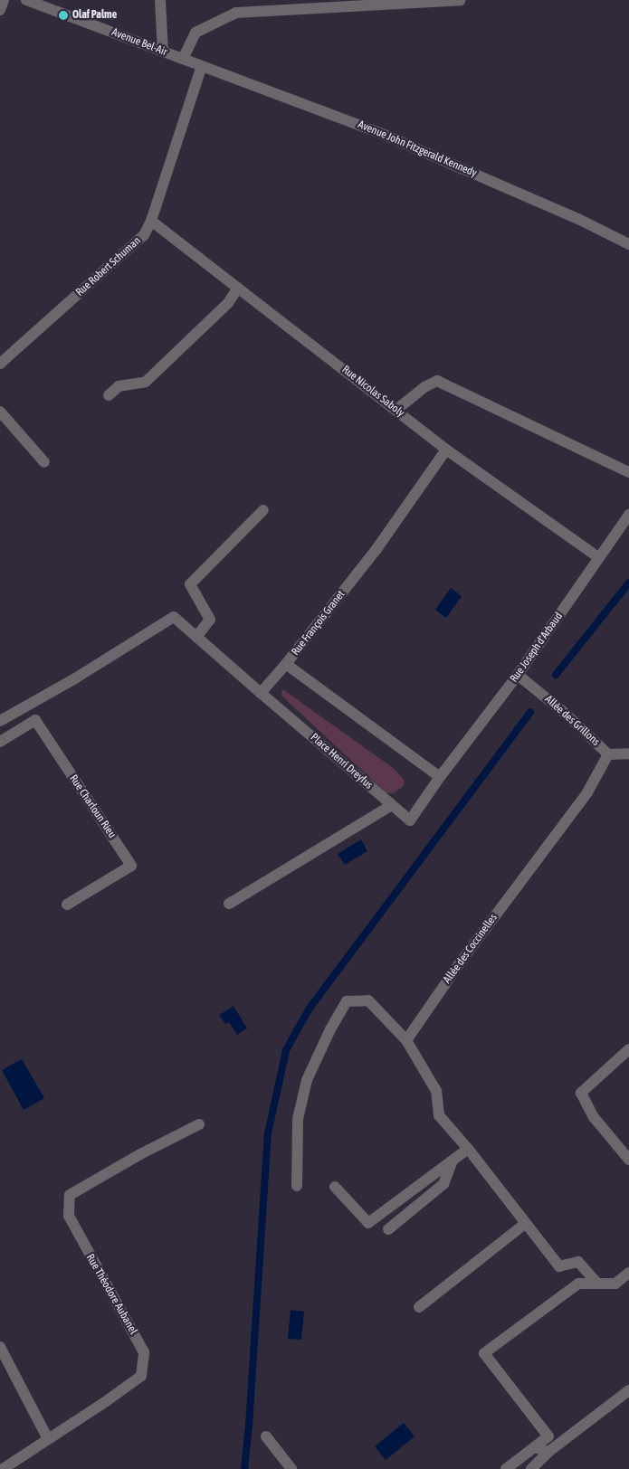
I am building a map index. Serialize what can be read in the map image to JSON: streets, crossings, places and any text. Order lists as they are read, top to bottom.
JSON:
{
  "streets": {
    "street": [
      "Avenue Bel-Air",
      "Avenue John Fitzgerald Kennedy",
      "Rue Robert Schuman",
      "Rue Nicolas Saboly",
      "Rue François Granet",
      "Rue Joseph d'Arbaud",
      "Allée des Grillons",
      "Place Henri Dreyfus",
      "Rue Charloun Rieu",
      "Allée des Coccinelles",
      "Rue Théodore Aubanel"
    ]
  },
  "crossings": [
    ["Avenue Bel-Air", "Avenue John Fitzgerald Kennedy"],
    ["Avenue Bel-Air", "Rue Robert Schuman"],
    ["Avenue John Fitzgerald Kennedy", "Rue Robert Schuman"],
    ["Rue Robert Schuman", "Rue Nicolas Saboly"],
    ["Rue Nicolas Saboly", "Rue François Granet"],
    ["Rue Nicolas Saboly", "Rue Joseph d'Arbaud"],
    ["Rue François Granet", "Rue Joseph d'Arbaud"],
    ["Rue François Granet", "Place Henri Dreyfus"],
    ["Rue Joseph d'Arbaud", "Allée des Grillons"],
    ["Rue Joseph d'Arbaud", "Place Henri Dreyfus"],
    ["Allée des Grillons", "Allée des Coccinelles"]
  ],
  "places": ["Olaf Palme"]
}
